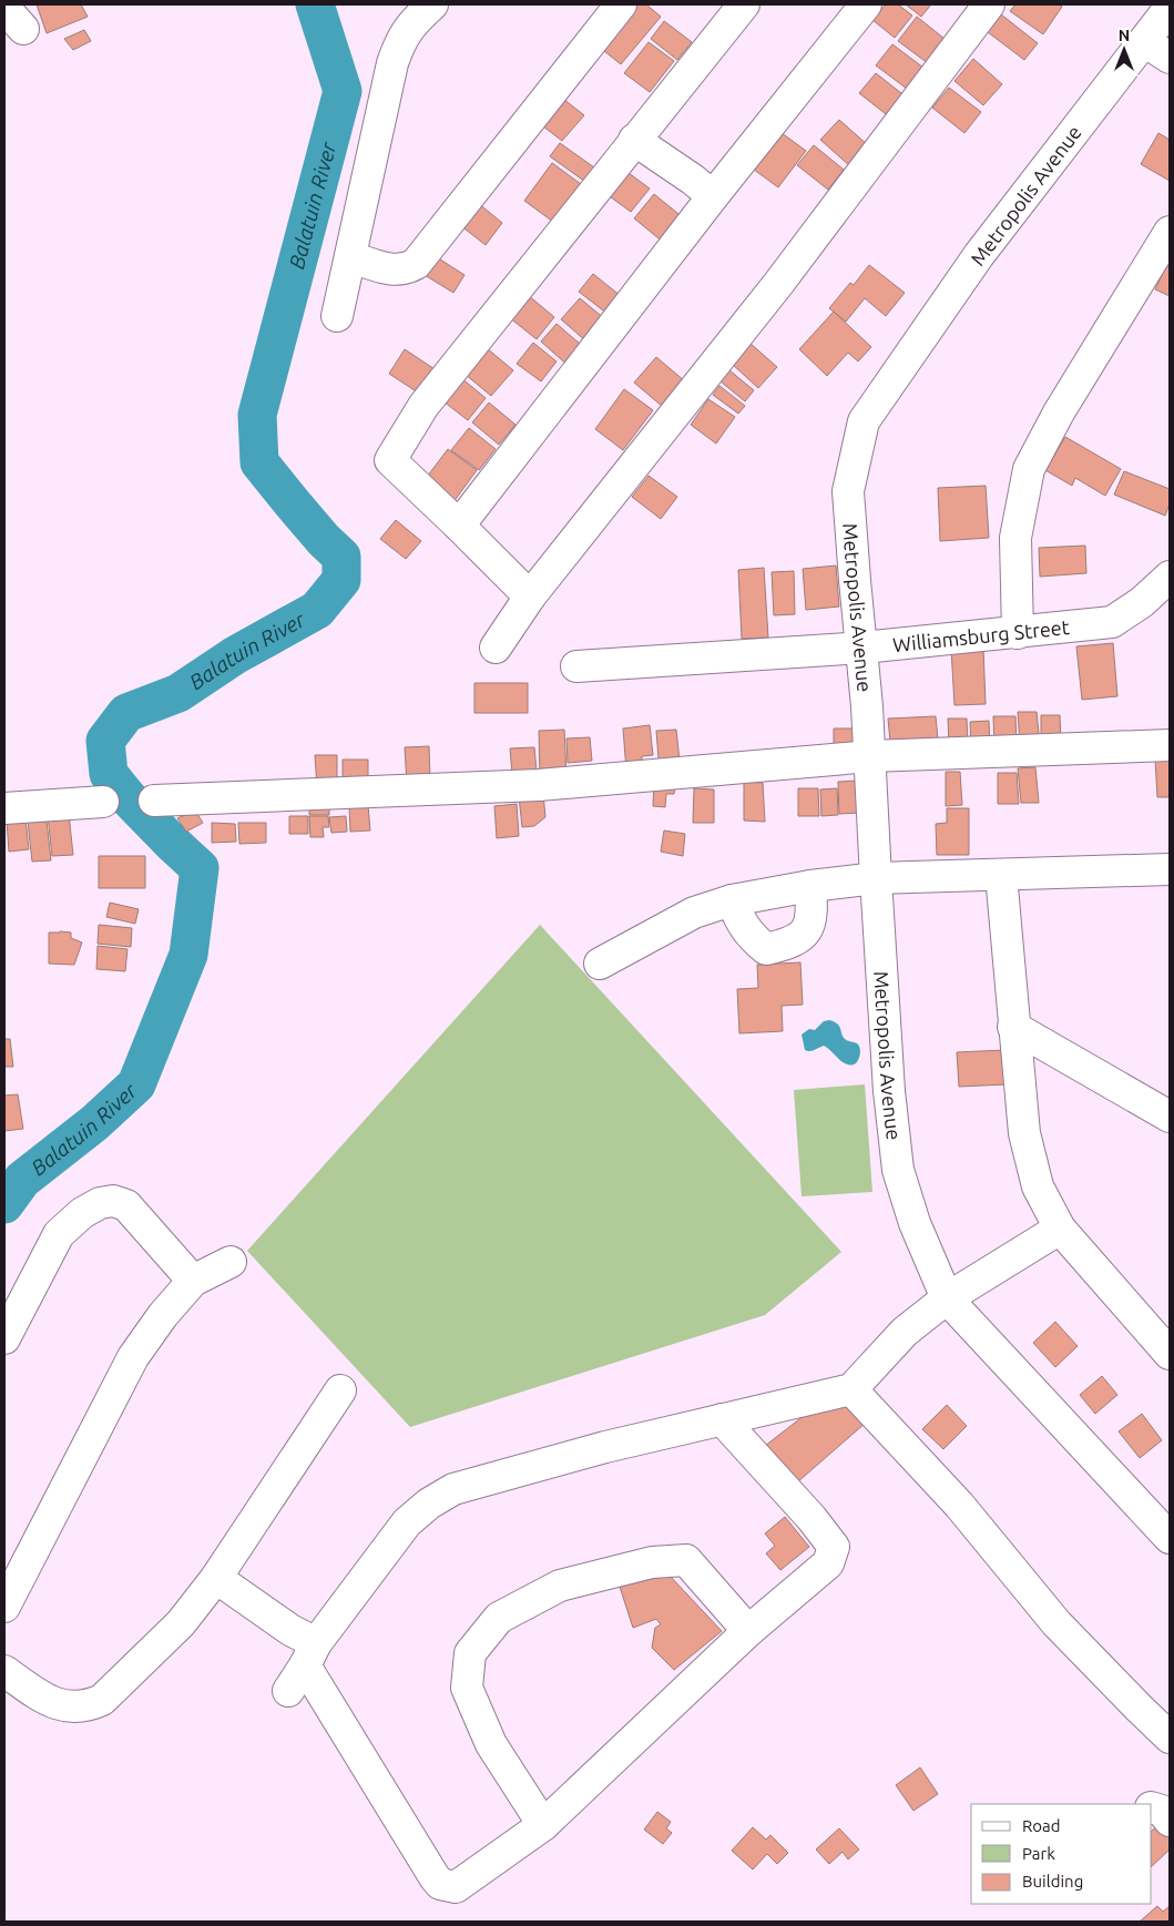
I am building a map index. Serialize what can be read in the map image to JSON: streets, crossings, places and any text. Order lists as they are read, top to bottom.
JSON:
{
  "streets": {
    "street": ["Metropolis Avenue", "Williamsburg Street"]
  },
  "crossings": [
    ["Metropolis Avenue", "Williamsburg Street"]
  ],
  "water": ["Balatuin River"],
  "legend": ["Road", "Park", "Building"],
  "north": "top"
}
